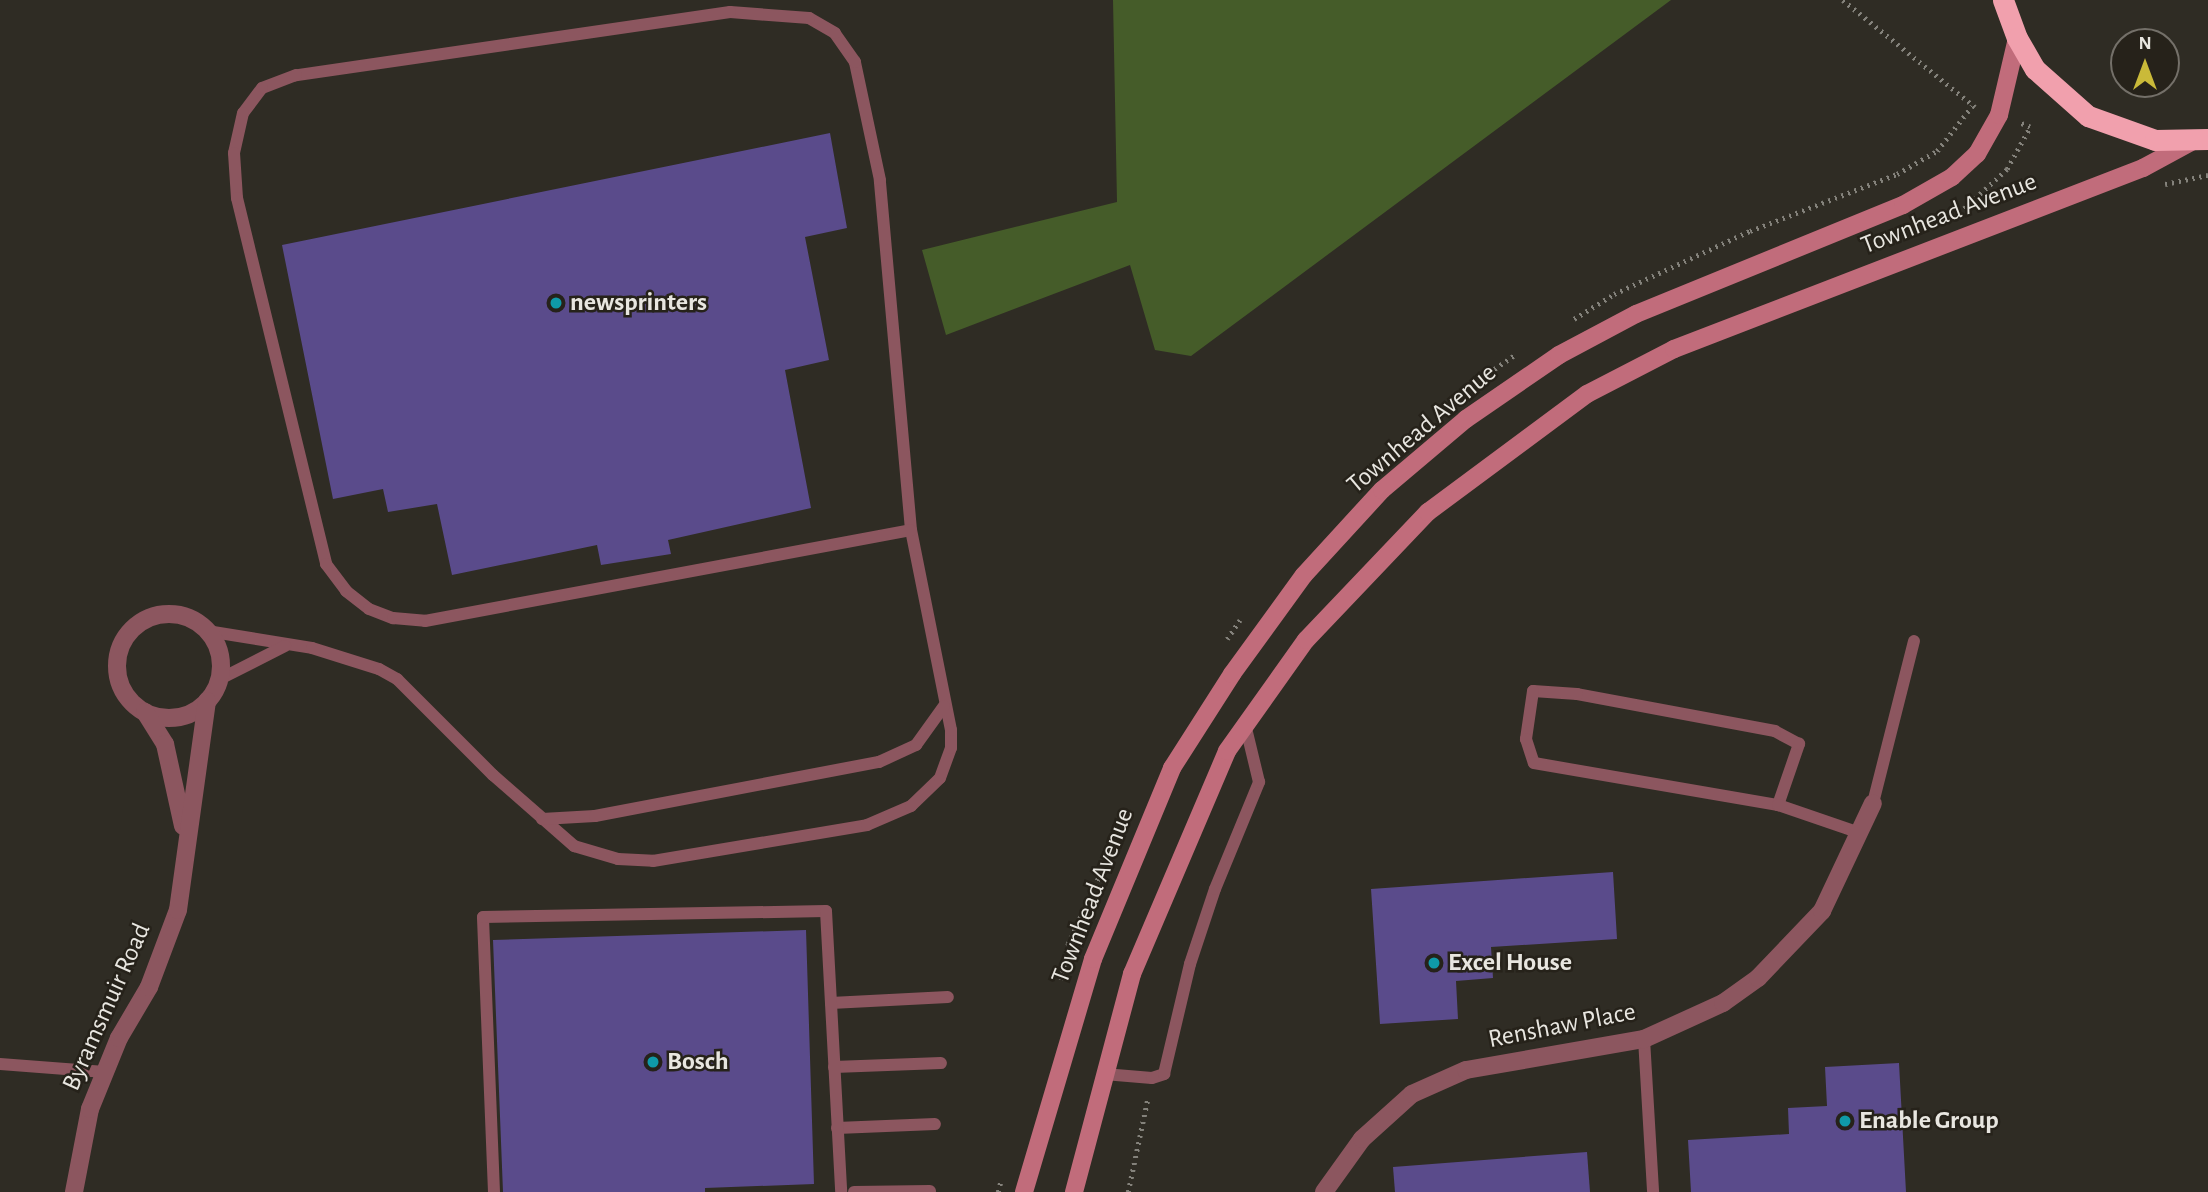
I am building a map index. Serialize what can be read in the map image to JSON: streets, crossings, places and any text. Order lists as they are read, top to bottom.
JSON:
{
  "streets": {
    "street": ["Townhead Avenue", "Byramsmuir Road", "Renshaw Place"]
  },
  "places": [
    "newsprinters",
    "Excel House",
    "Bosch",
    "Enable Group"
  ],
  "north": "top"
}
